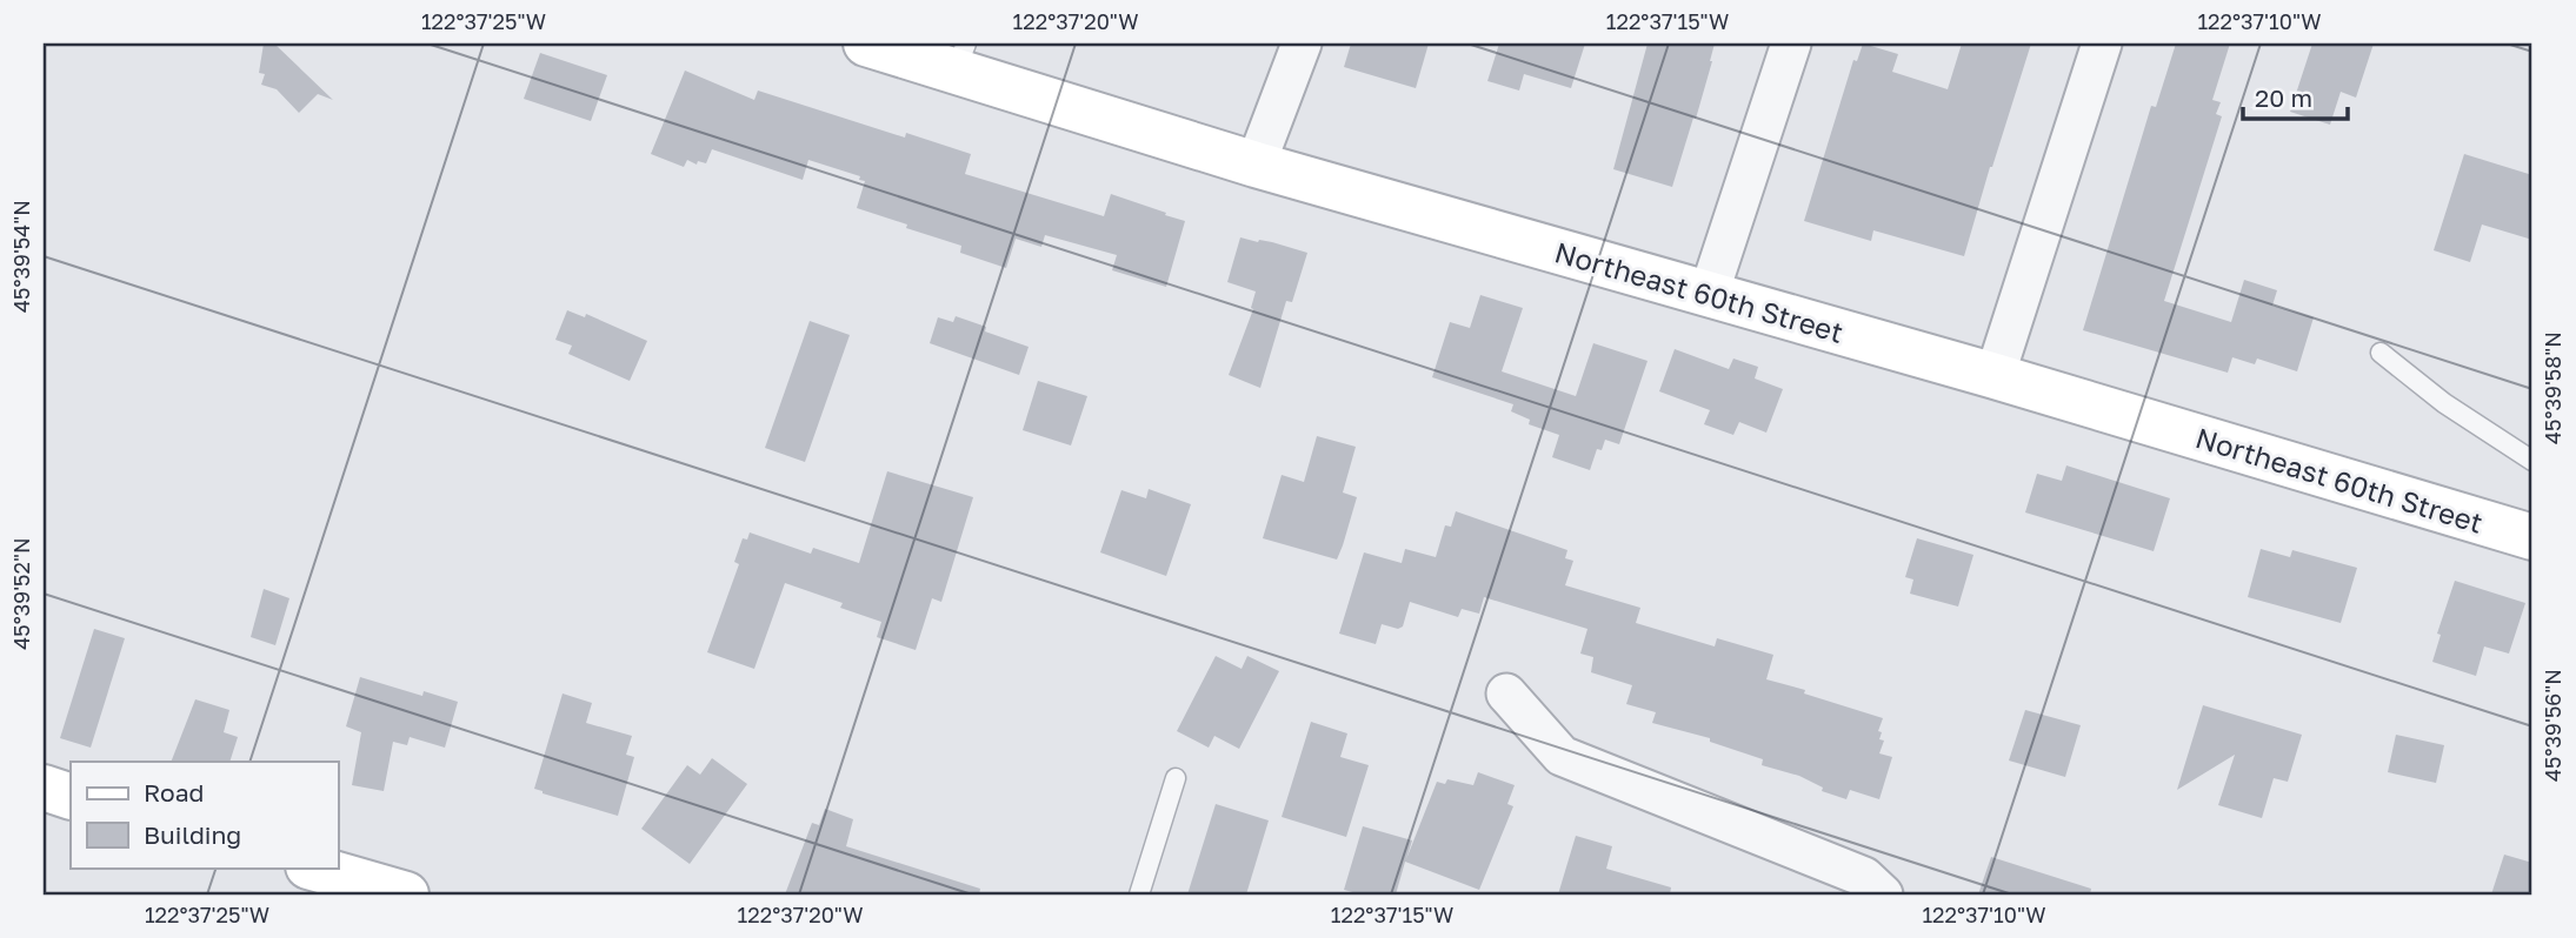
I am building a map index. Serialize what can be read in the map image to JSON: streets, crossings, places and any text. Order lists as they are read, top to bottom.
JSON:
{
  "streets": {
    "street": ["Northeast 60th Street"]
  },
  "legend": ["Road", "Building"],
  "scale_bar": "20 m",
  "coordinates": [
    "122°37'25\"W",
    "122°37'20\"W",
    "122°37'15\"W",
    "122°37'10\"W",
    "45°39'54\"N",
    "45°39'58\"N",
    "45°39'52\"N",
    "45°39'56\"N"
  ]
}
